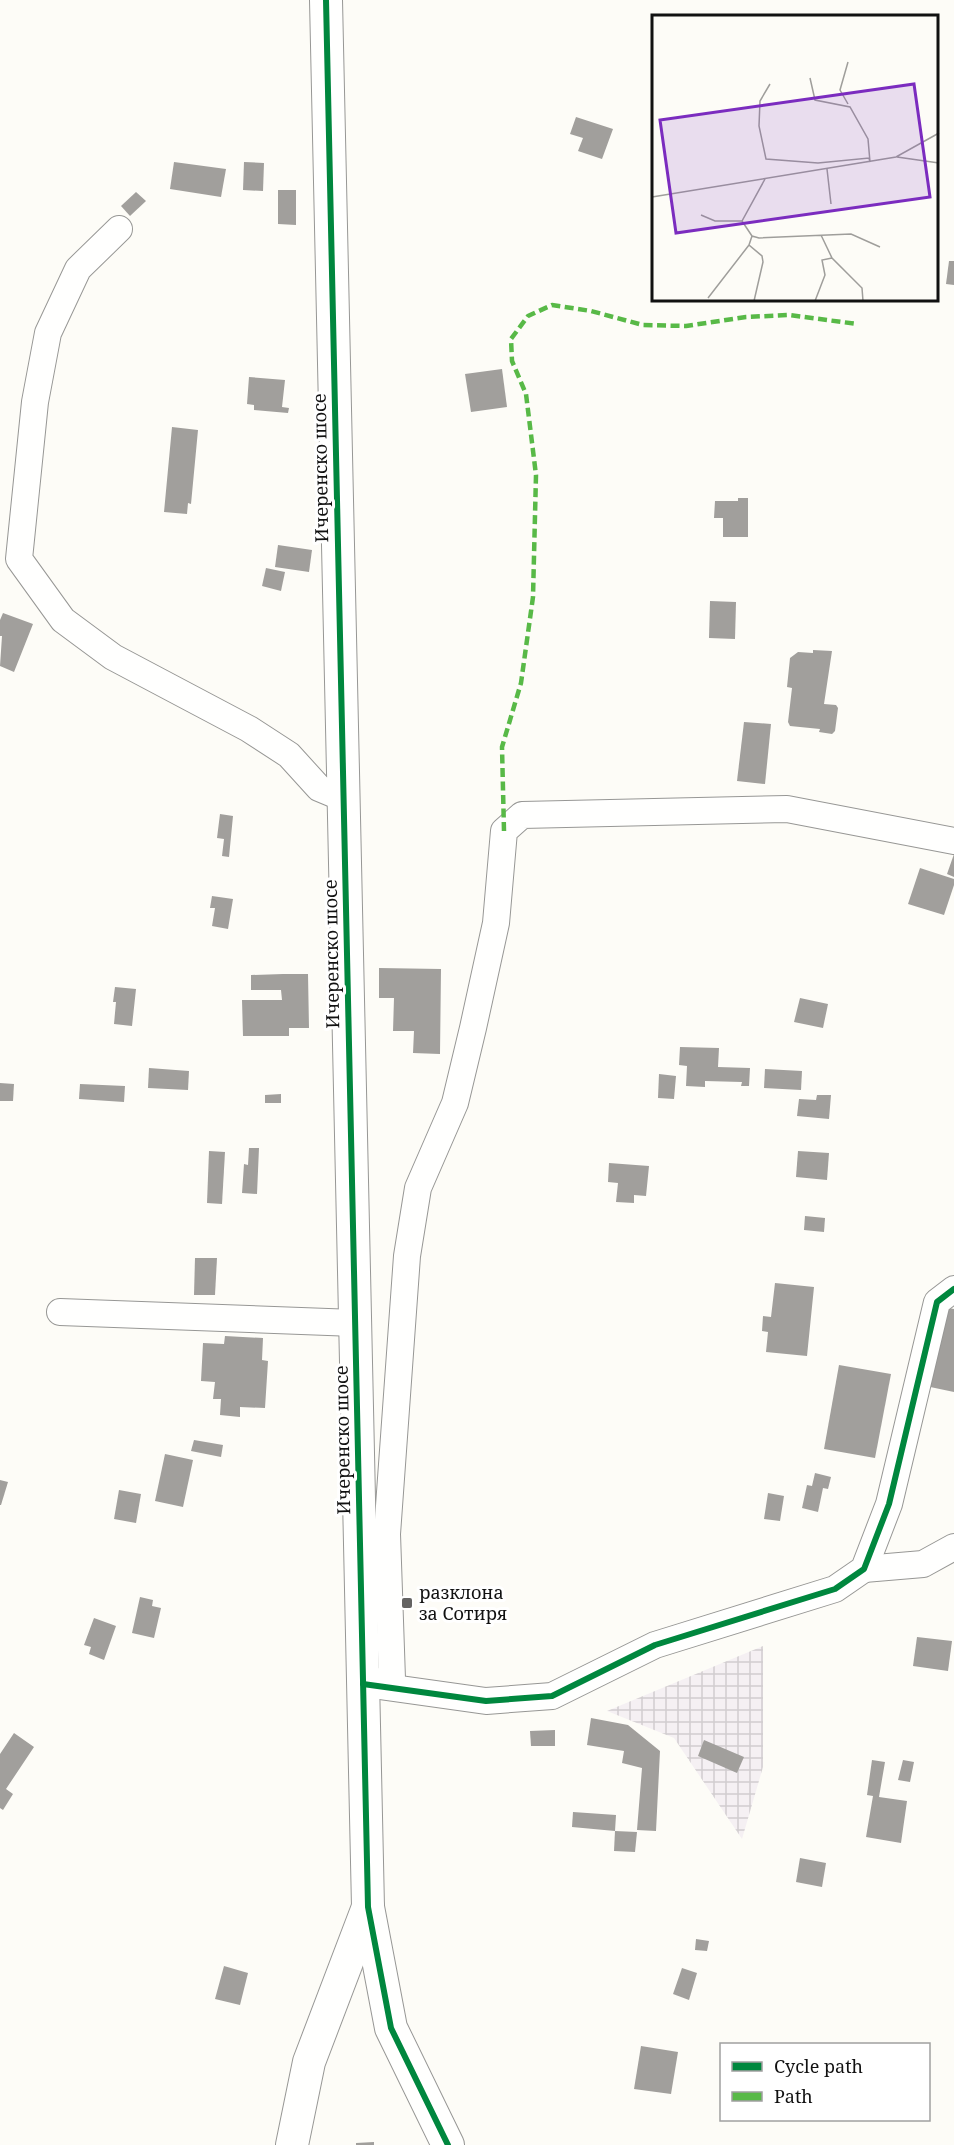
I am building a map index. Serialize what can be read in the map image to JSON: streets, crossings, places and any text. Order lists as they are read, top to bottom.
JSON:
{
  "streets": {
    "street": ["Ичеренско шосе"]
  },
  "places": {
    "transit": ["разклона за Сотиря"]
  },
  "legend": ["Cycle path", "Path"]
}
